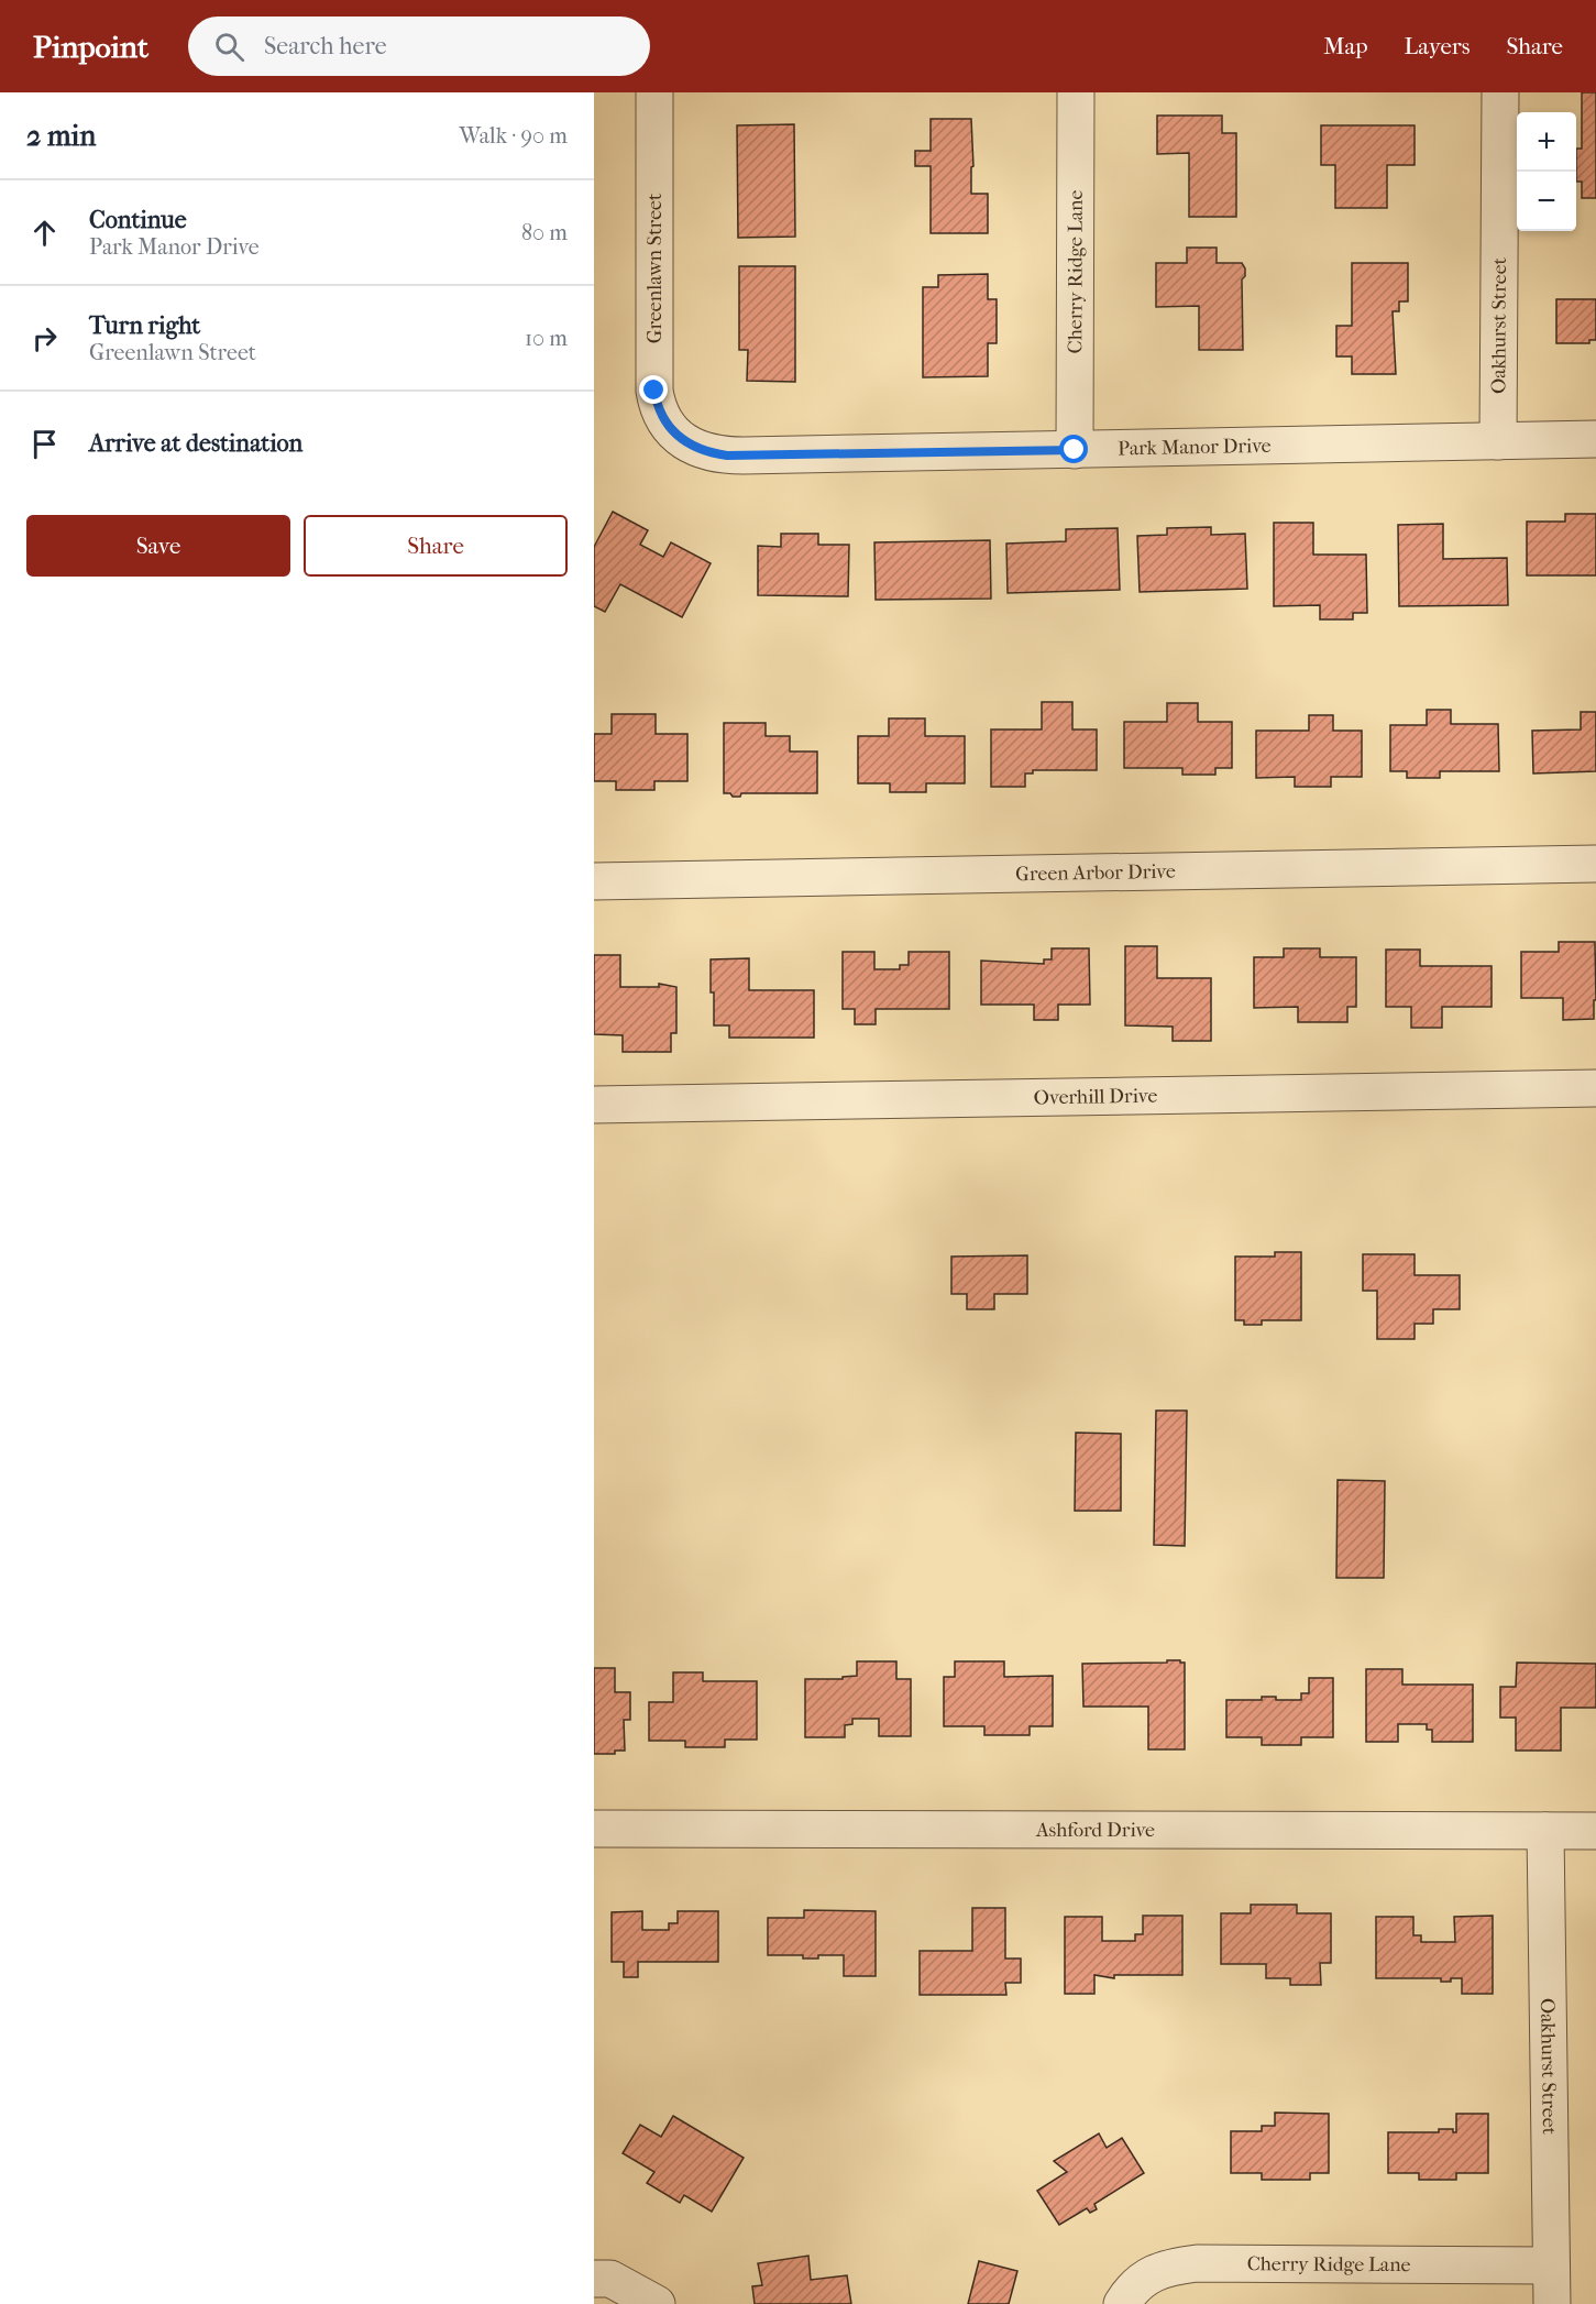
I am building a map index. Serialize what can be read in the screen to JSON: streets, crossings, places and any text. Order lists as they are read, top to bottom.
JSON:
{
  "streets": {
    "street": [
      "Greenlawn Street",
      "Cherry Ridge Lane",
      "Oakhurst Street",
      "Park Manor Drive",
      "Green Arbor Drive",
      "Overhill Drive",
      "Ashford Drive"
    ]
  },
  "crossings": [
    ["Greenlawn Street", "Park Manor Drive"],
    ["Cherry Ridge Lane", "Oakhurst Street"],
    ["Cherry Ridge Lane", "Park Manor Drive"],
    ["Oakhurst Street", "Park Manor Drive"],
    ["Oakhurst Street", "Ashford Drive"]
  ],
  "page": {
    "header": "Pinpoint",
    "search": "Search here",
    "nav": ["Map", "Layers", "Share"],
    "heading": ["2 min", "Walk · 90 m"],
    "map_buttons": ["+", "−"],
    "list": [
      ["Continue", "Park Manor Drive", "80 m"],
      ["Turn right", "Greenlawn Street", "10 m"],
      "Arrive at destination"
    ],
    "buttons": ["Save", "Share"]
  }
}
